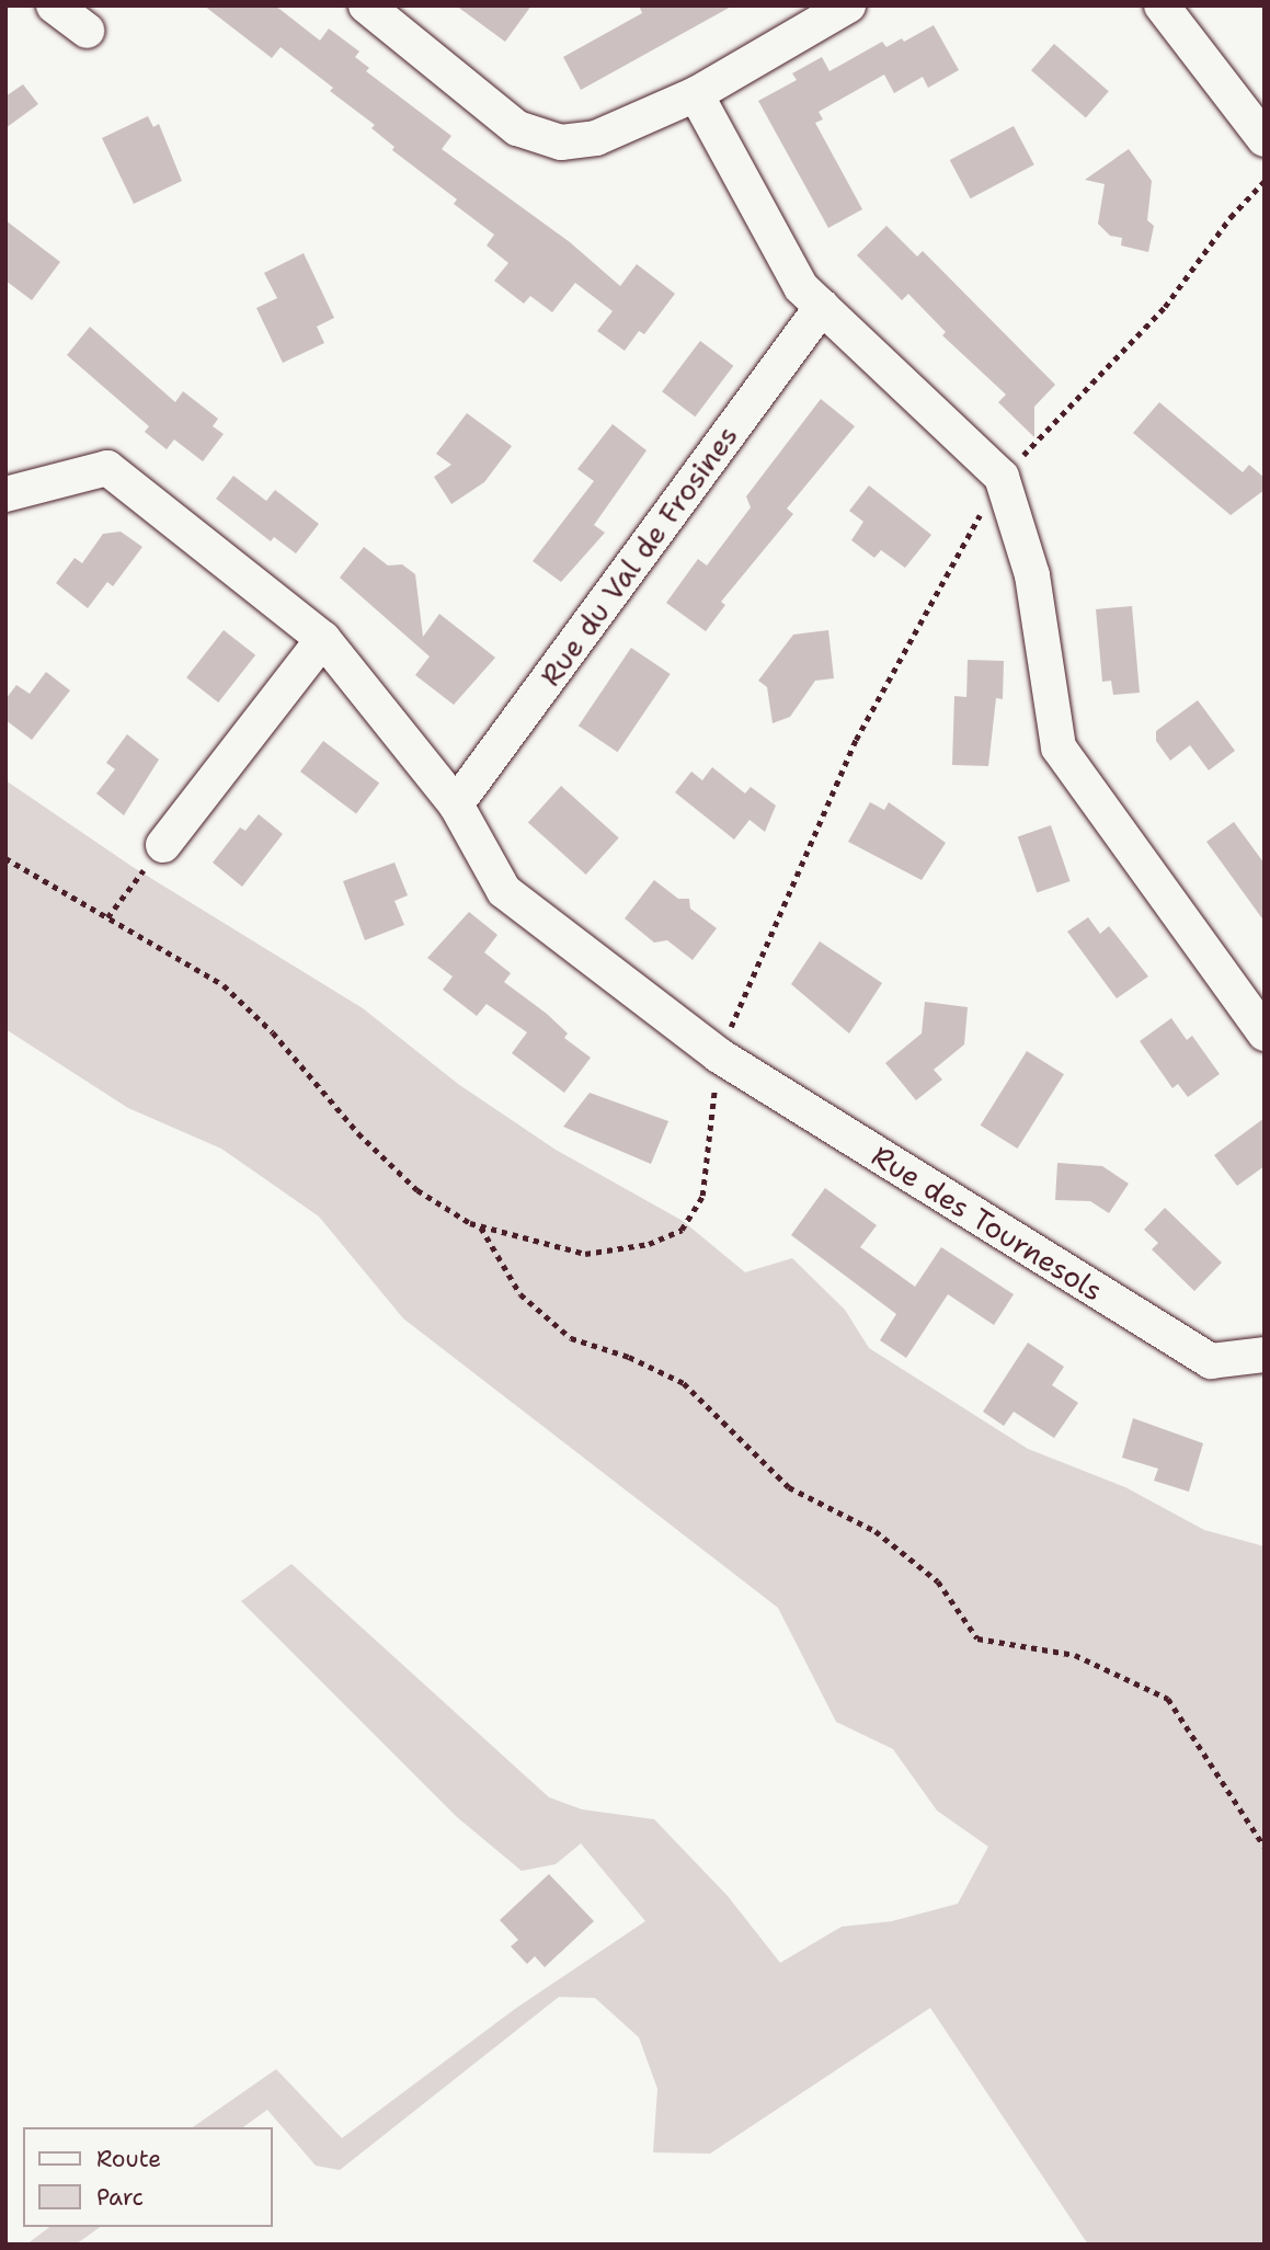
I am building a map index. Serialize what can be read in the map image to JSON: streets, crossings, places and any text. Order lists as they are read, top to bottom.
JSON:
{
  "streets": {
    "street": ["Rue du Val de Frosines", "Rue des Tournesols"]
  },
  "crossings": [
    ["Rue du Val de Frosines", "Rue des Tournesols"]
  ],
  "legend": ["Route", "Parc"]
}
